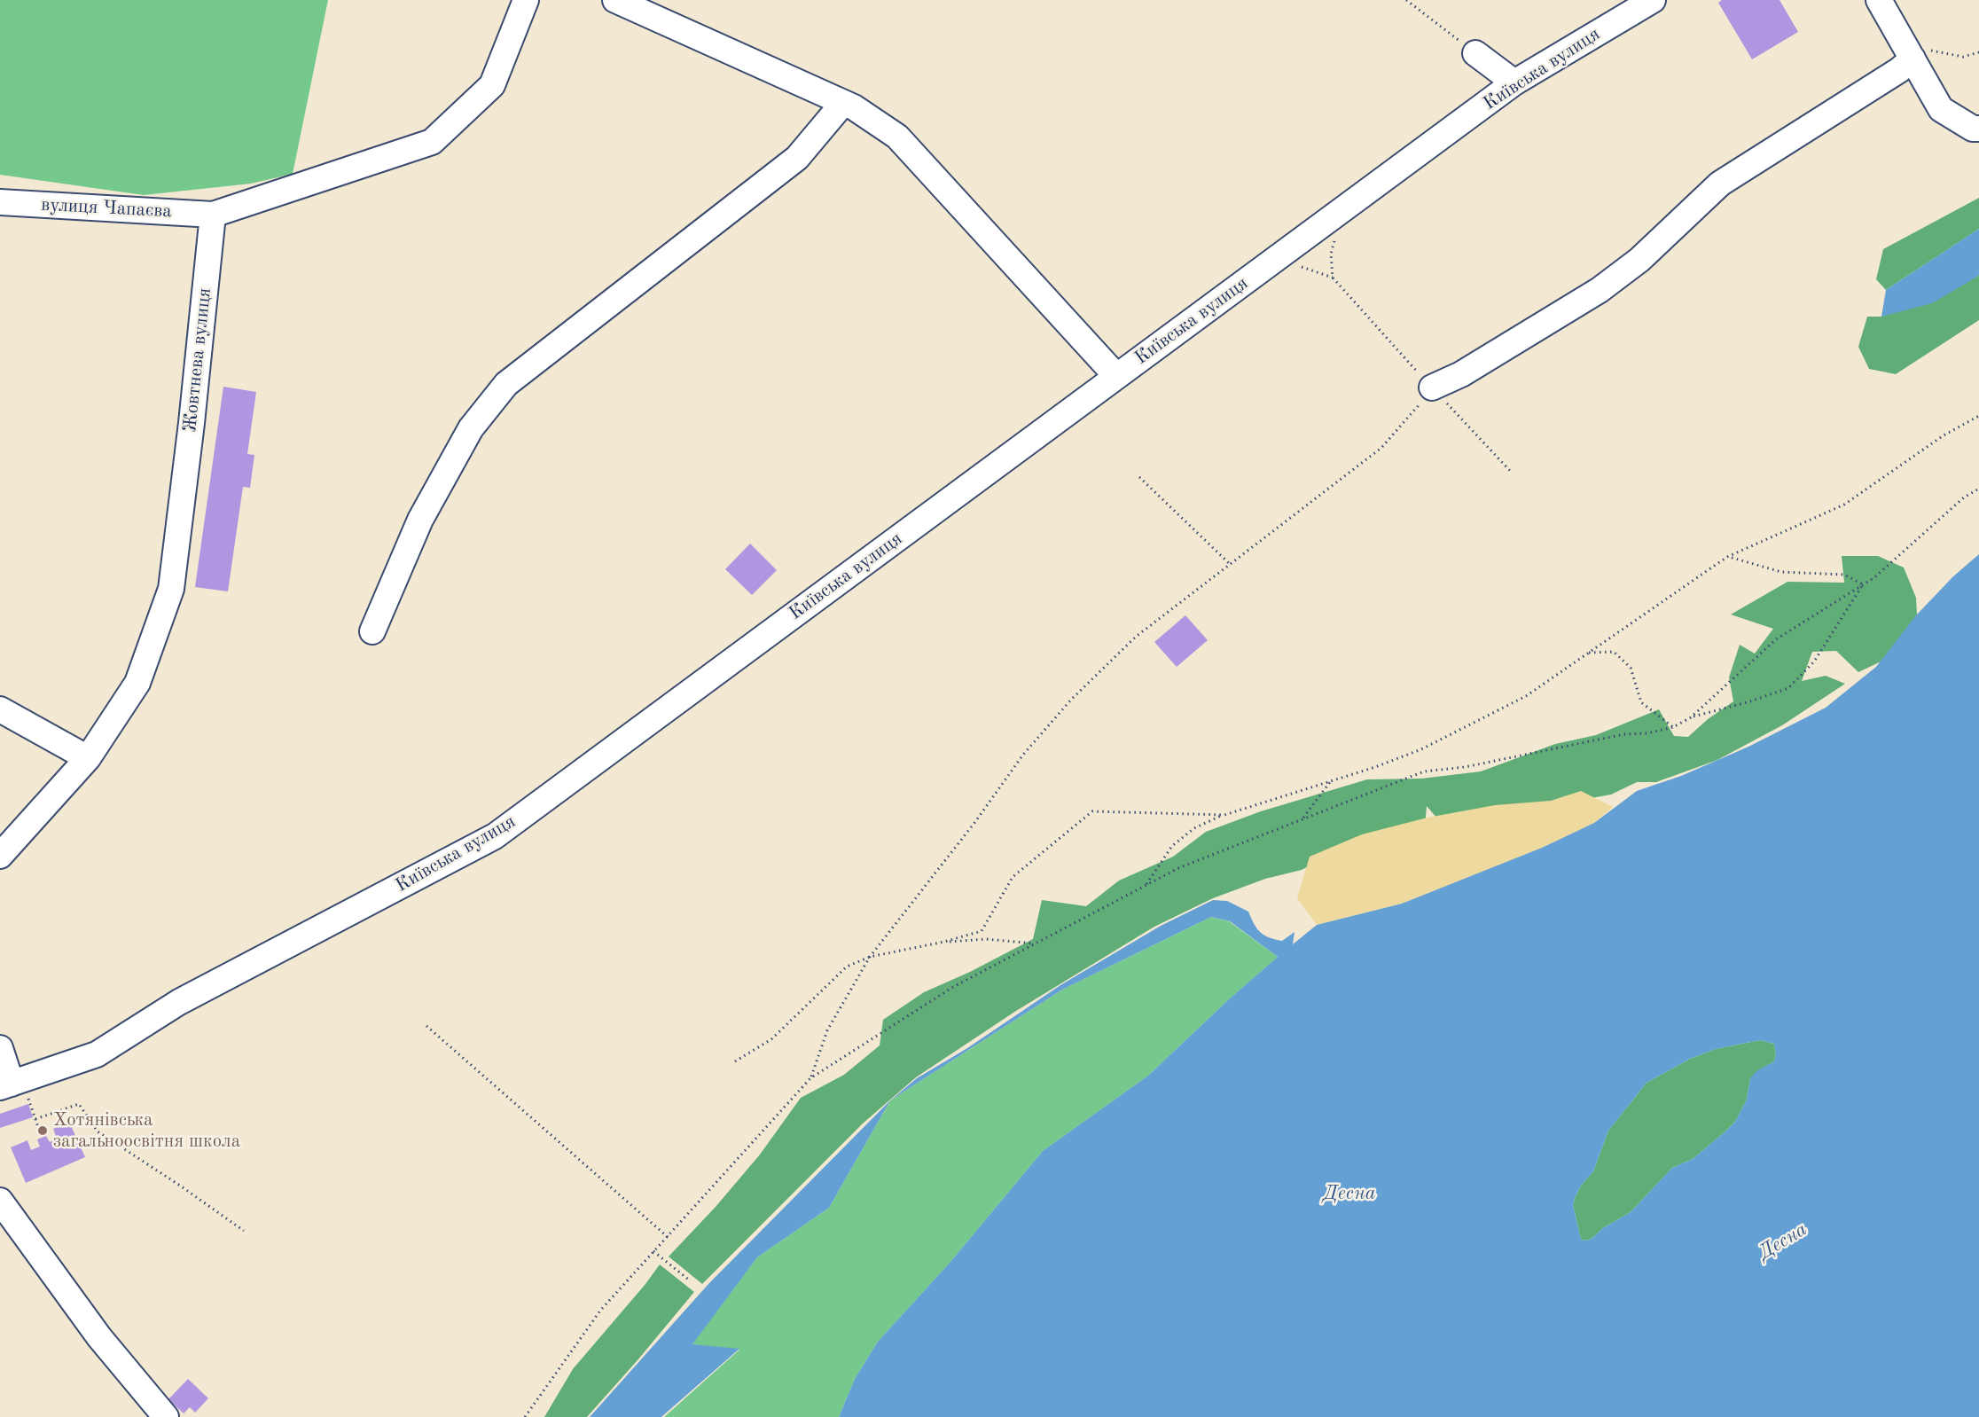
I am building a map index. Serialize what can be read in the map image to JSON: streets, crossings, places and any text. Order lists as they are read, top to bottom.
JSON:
{
  "streets": {
    "street": ["Київська вулиця", "вулиця Чапаєва", "Жовтнева вулиця"]
  },
  "crossings": [
    ["вулиця Чапаєва", "Жовтнева вулиця"]
  ],
  "water": ["Десна"],
  "places": ["Хотянівська загальноосвітня школа"]
}
